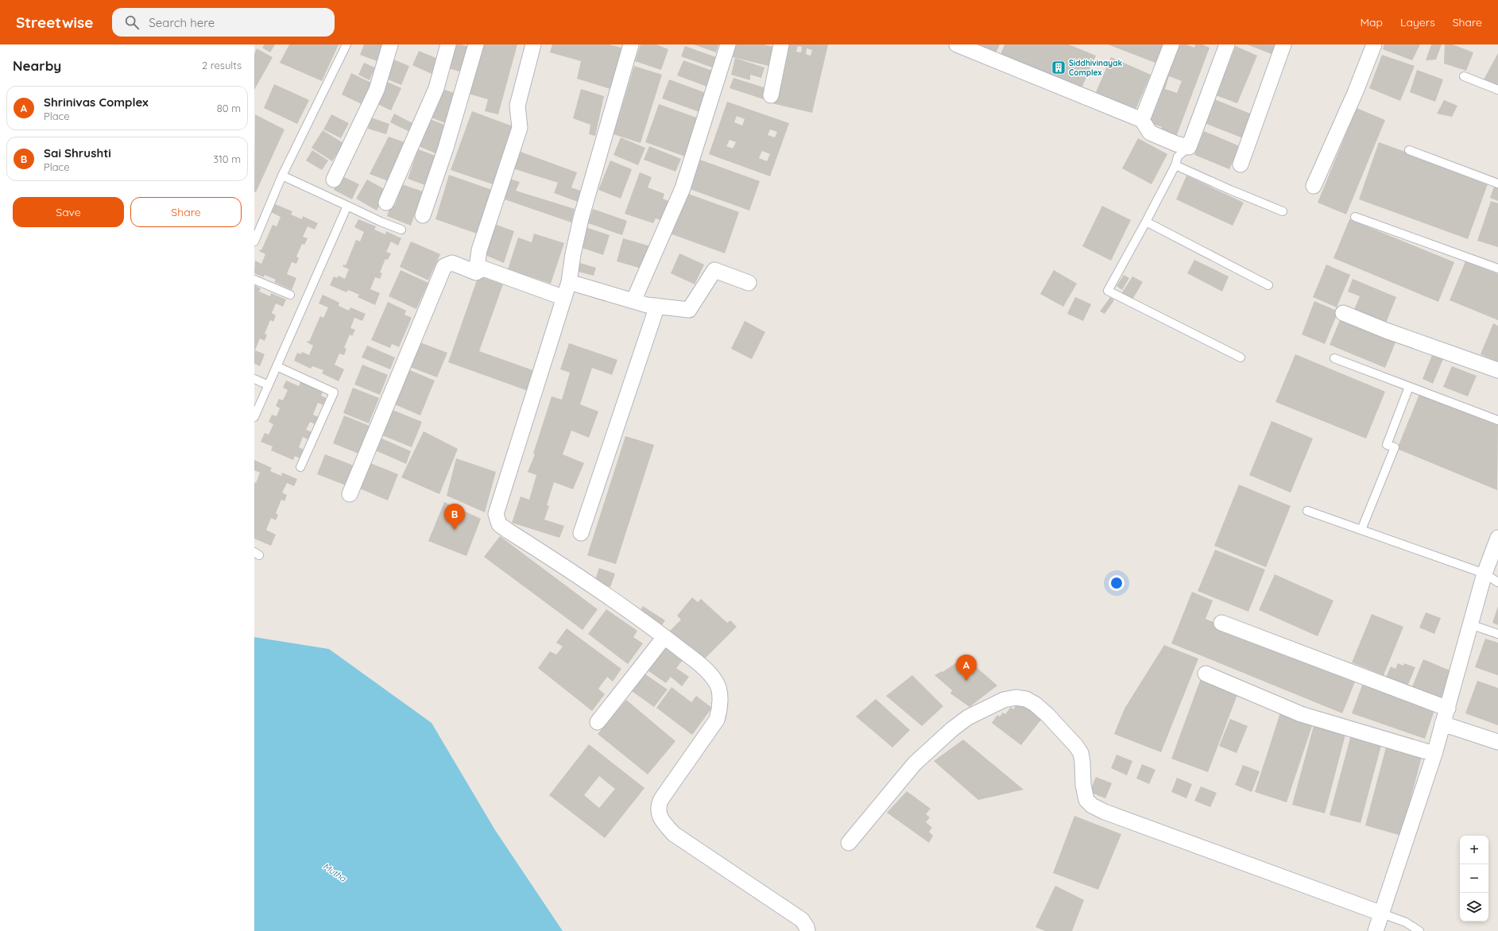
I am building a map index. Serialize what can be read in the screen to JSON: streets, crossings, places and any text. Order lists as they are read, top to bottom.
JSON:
{
  "water": ["Mutha"],
  "places": {
    "building": ["Siddhivinayak Complex"]
  },
  "page": {
    "header": "Streetwise",
    "search": "Search here",
    "nav": ["Map", "Layers", "Share"],
    "heading": ["Nearby", "2 results"],
    "list": [
      {
        "mark": "A",
        "name": "Shrinivas Complex",
        "note": "Place",
        "value": "80 m"
      },
      {
        "mark": "B",
        "name": "Sai Shrushti",
        "note": "Place",
        "value": "310 m"
      }
    ],
    "buttons": ["Save", "Share"],
    "pins": ["B", "A"],
    "map_buttons": ["+", "−"]
  }
}
